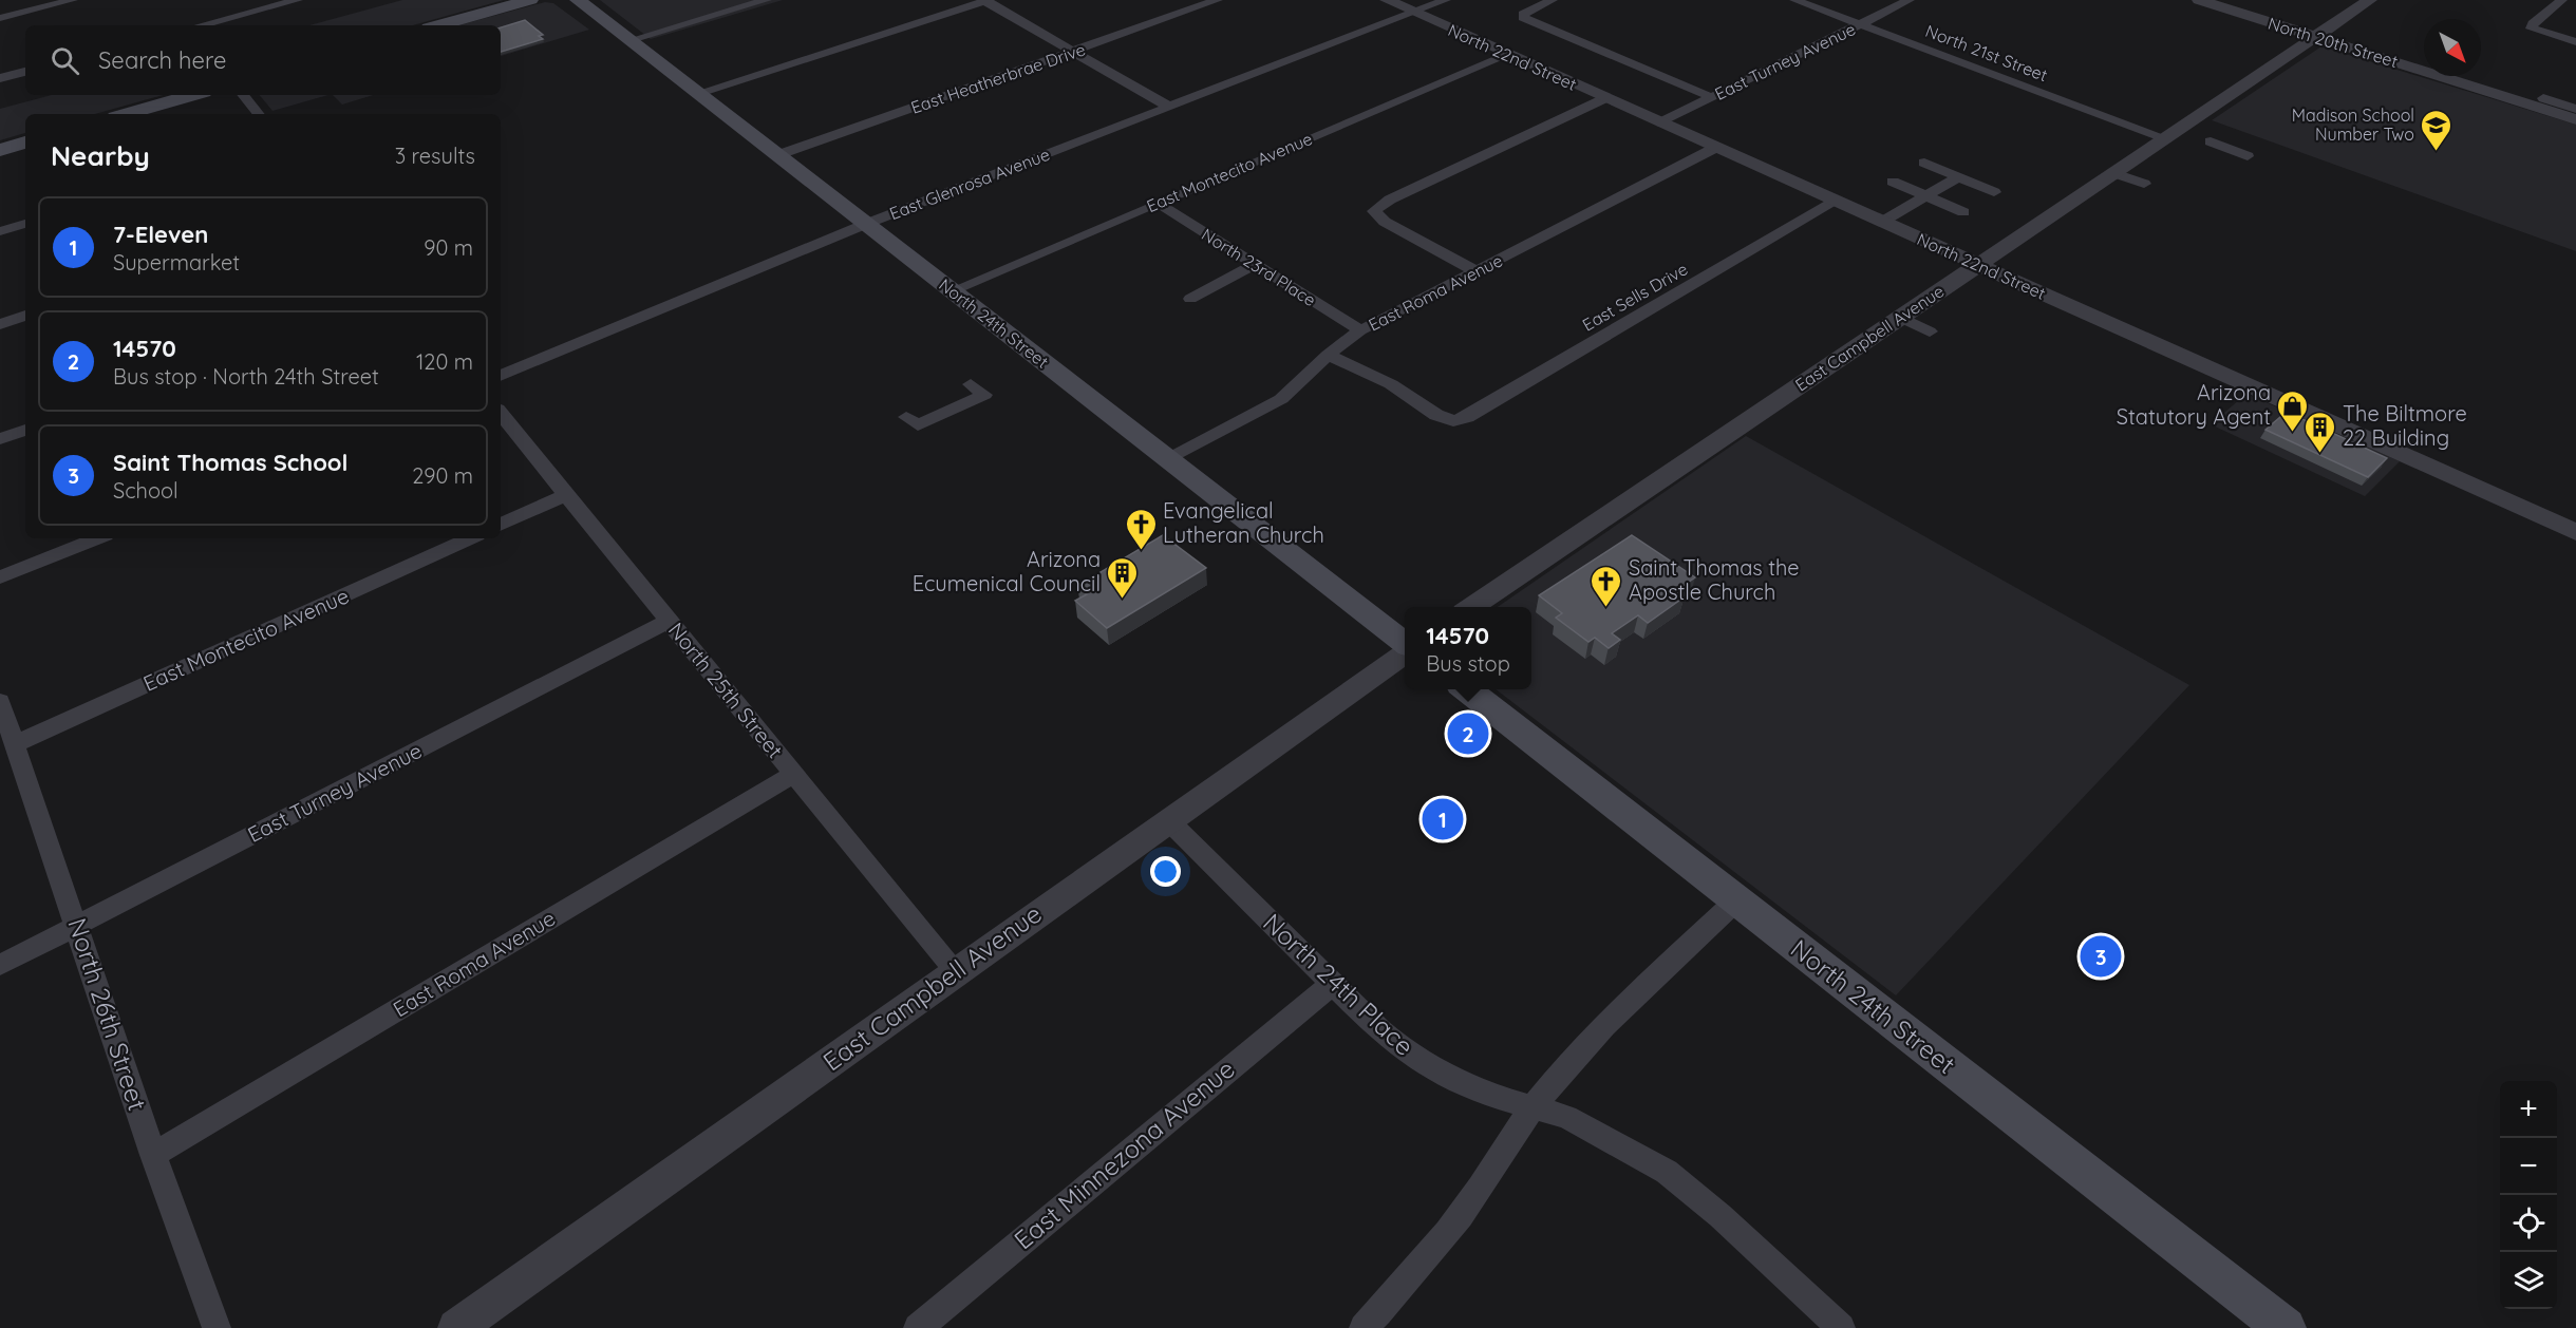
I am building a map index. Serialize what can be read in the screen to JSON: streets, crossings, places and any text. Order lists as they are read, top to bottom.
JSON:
{
  "streets": {
    "main road": ["North 24th Street"],
    "street": [
      "North 20th Street",
      "North 21st Street",
      "North 22nd Street",
      "East Turney Avenue",
      "East Heatherbrae Drive",
      "East Montecito Avenue",
      "East Glenrosa Avenue",
      "North 23rd Place",
      "East Roma Avenue",
      "East Sells Drive",
      "East Campbell Avenue",
      "North 25th Street",
      "North 24th Place",
      "North 26th Street",
      "East Minnezona Avenue"
    ]
  },
  "crossings": [
    ["North 20th Street", "East Campbell Avenue"],
    ["North 21st Street", "East Turney Avenue"],
    ["North 21st Street", "East Campbell Avenue"],
    ["North 22nd Street", "East Turney Avenue"],
    ["North 22nd Street", "East Montecito Avenue"],
    ["North 22nd Street", "East Glenrosa Avenue"],
    ["North 22nd Street", "East Roma Avenue"],
    ["North 22nd Street", "East Sells Drive"],
    ["North 22nd Street", "East Campbell Avenue"],
    ["East Turney Avenue", "North 25th Street"],
    ["East Turney Avenue", "North 26th Street"],
    ["East Heatherbrae Drive", "North 24th Street"],
    ["East Montecito Avenue", "North 23rd Place"],
    ["East Montecito Avenue", "North 24th Street"],
    ["East Montecito Avenue", "North 26th Street"],
    ["East Glenrosa Avenue", "North 24th Street"],
    ["North 23rd Place", "East Roma Avenue"],
    ["East Roma Avenue", "East Sells Drive"],
    ["East Roma Avenue", "North 24th Street"],
    ["East Roma Avenue", "North 25th Street"],
    ["East Roma Avenue", "North 26th Street"],
    ["East Campbell Avenue", "North 25th Street"],
    ["East Campbell Avenue", "North 24th Place"],
    ["North 24th Place", "East Minnezona Avenue"]
  ],
  "places": {
    "school or university": ["Madison School Number Two"],
    "shop": ["Arizona Statutory Agent"],
    "building": ["The Biltmore 22 Building", "Arizona Ecumenical Council"],
    "church": ["Evangelical Lutheran Church", "Saint Thomas the Apostle Church"]
  },
  "north": "bottom right",
  "page": {
    "search": "Search here",
    "heading": ["Nearby", "3 results"],
    "list": [
      {
        "mark": "1",
        "name": "7-Eleven",
        "note": "Supermarket",
        "value": "90 m"
      },
      {
        "mark": "2",
        "name": "14570",
        "note": "Bus stop · North 24th Street",
        "value": "120 m"
      },
      {
        "mark": "3",
        "name": "Saint Thomas School",
        "note": "School",
        "value": "290 m"
      }
    ],
    "popup": ["14570", "Bus stop"],
    "pins": ["2", "1", "3"],
    "map_buttons": ["+", "−"]
  }
}
